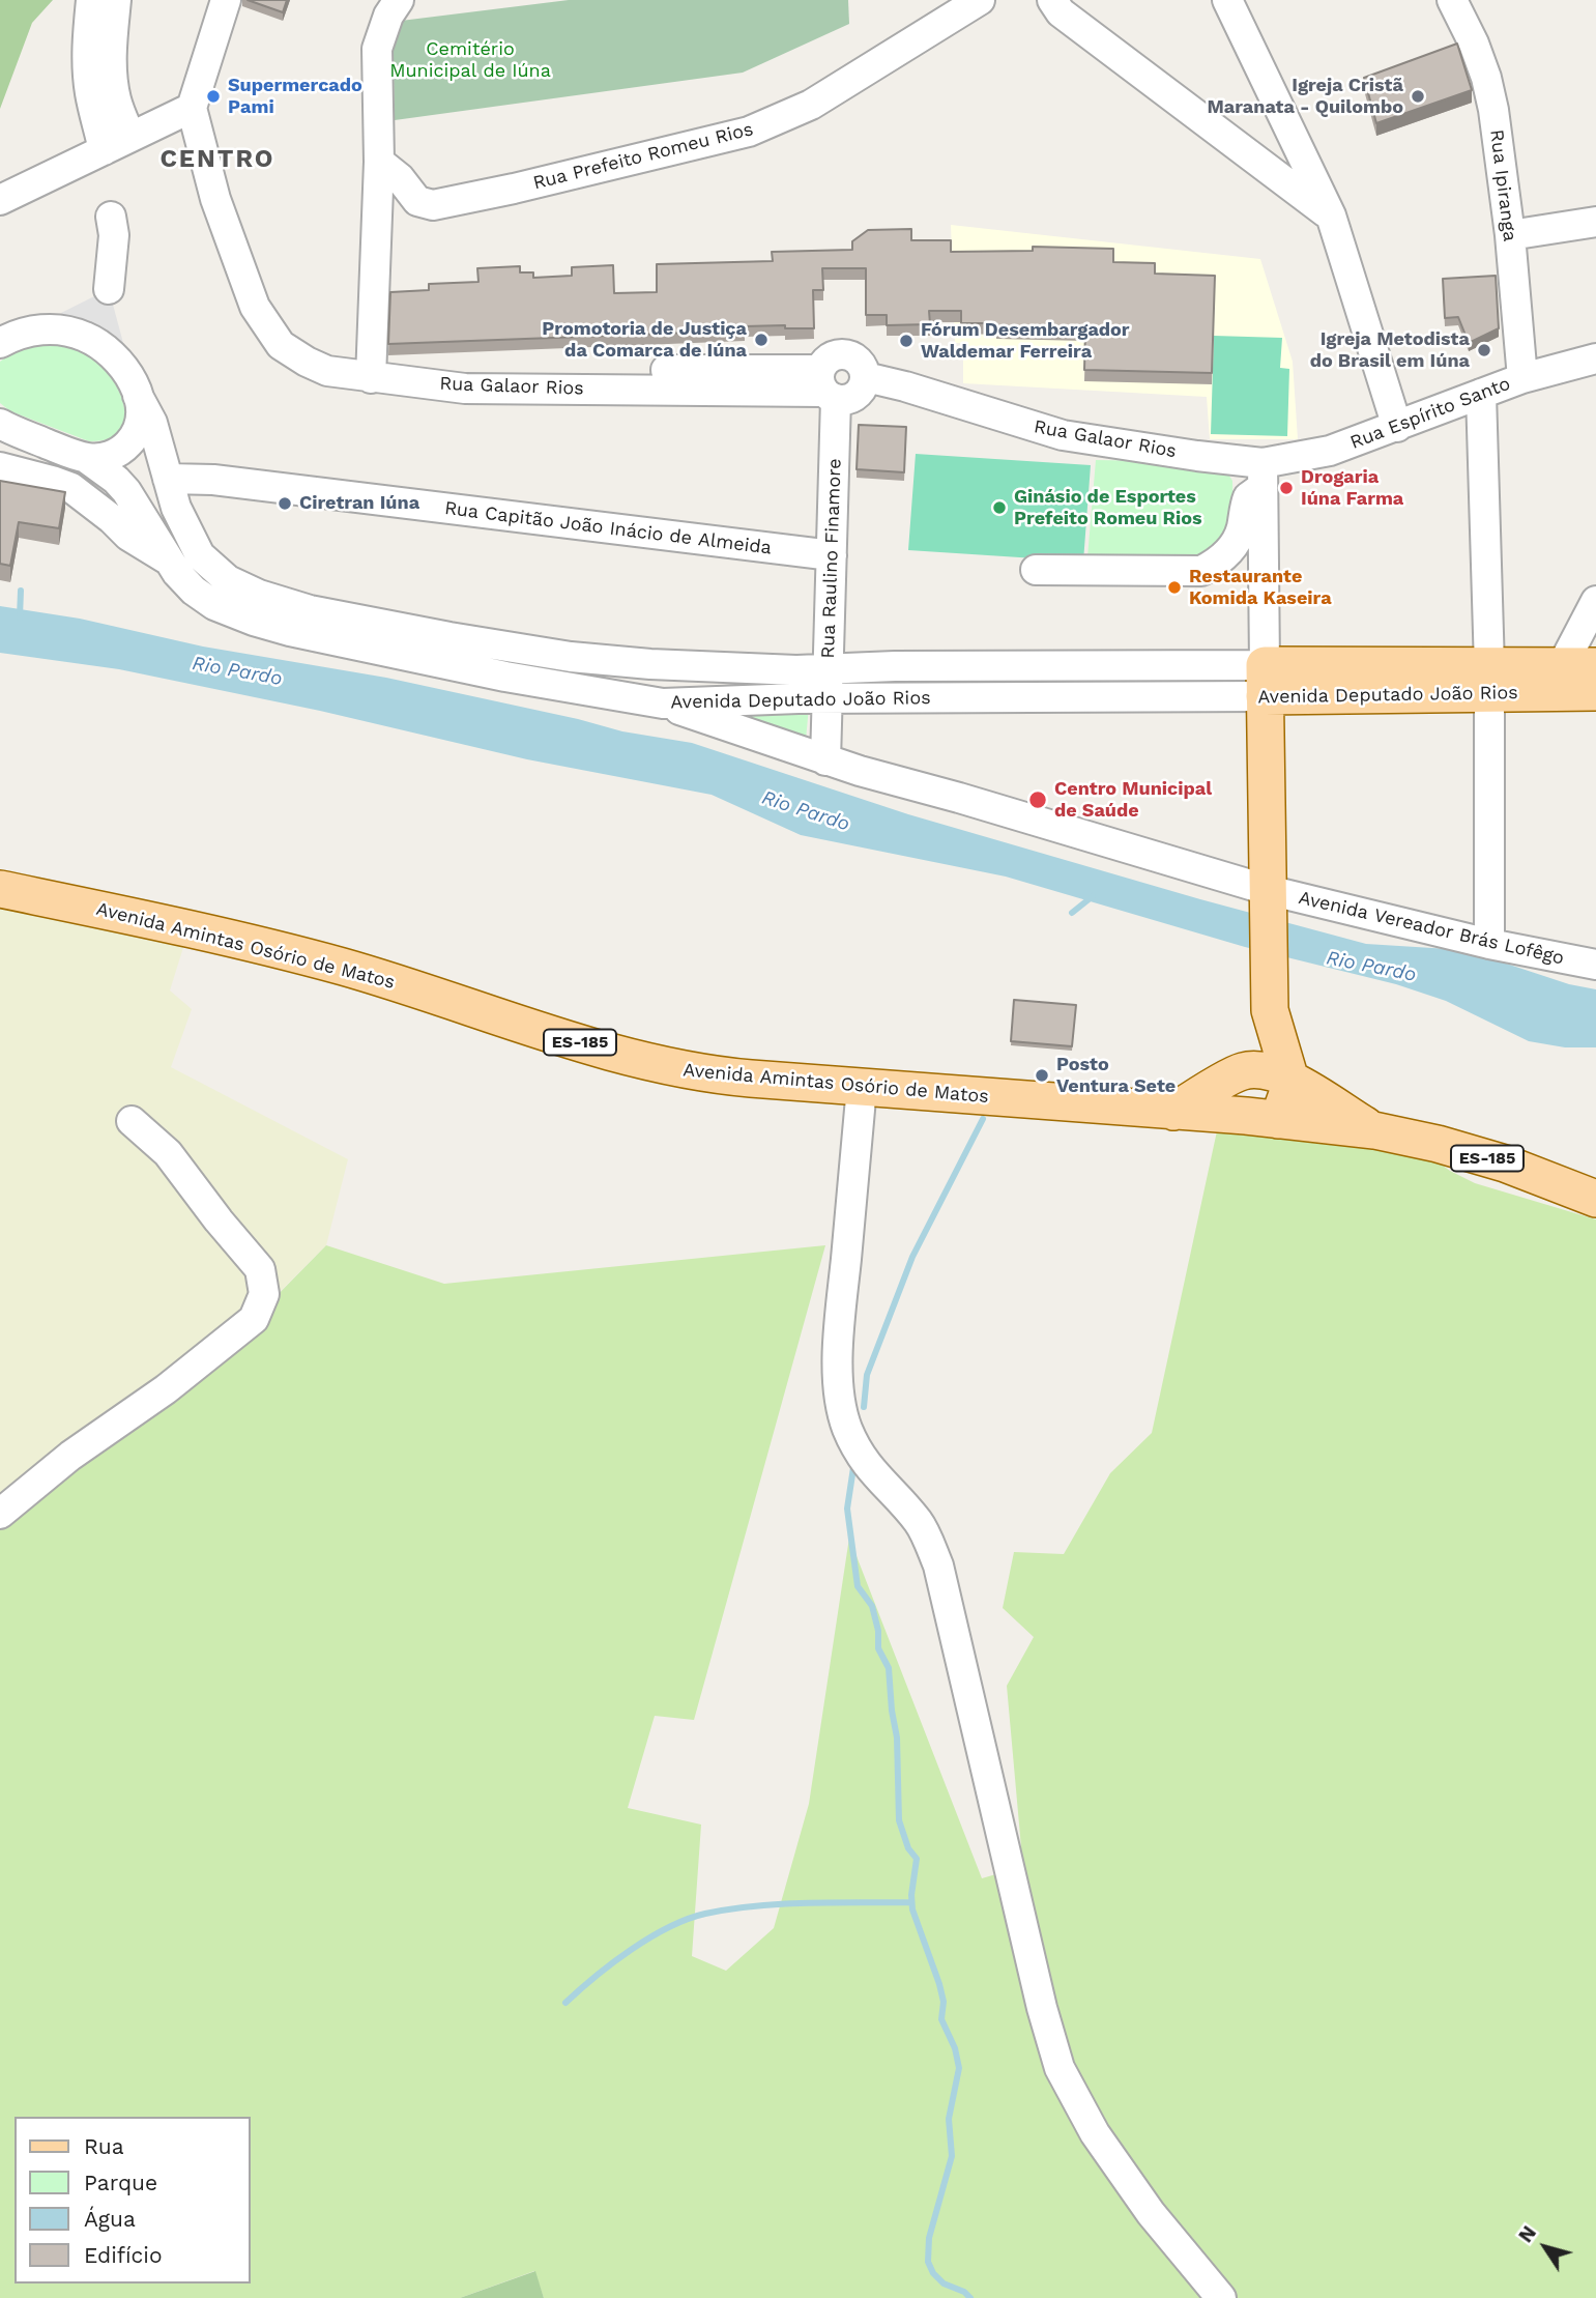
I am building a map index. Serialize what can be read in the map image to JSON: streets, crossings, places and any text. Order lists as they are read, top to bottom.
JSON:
{
  "streets": {
    "main road": ["Avenida Deputado João Rios", "Avenida Amintas Osório de Matos", "ES-185"],
    "street": [
      "Rua Prefeito Romeu Rios",
      "Rua Ipiranga",
      "Rua Galaor Rios",
      "Rua Espírito Santo",
      "Rua Capitão João Inácio de Almeida",
      "Rua Raulino Finamore",
      "Avenida Vereador Brás Lofêgo"
    ]
  },
  "crossings": [
    ["Rua Ipiranga", "Rua Espírito Santo"],
    ["Rua Galaor Rios", "Rua Espírito Santo"],
    ["Rua Galaor Rios", "Rua Raulino Finamore"],
    ["Rua Capitão João Inácio de Almeida", "Rua Raulino Finamore"],
    ["Rua Capitão João Inácio de Almeida", "Avenida Deputado João Rios"],
    ["Rua Raulino Finamore", "Avenida Deputado João Rios"],
    ["Rua Raulino Finamore", "Avenida Vereador Brás Lofêgo"],
    ["Avenida Deputado João Rios", "Avenida Vereador Brás Lofêgo"],
    ["Avenida Amintas Osório de Matos", "ES-185"]
  ],
  "districts": ["CENTRO"],
  "water": ["Rio Pardo"],
  "parks": ["Cemitério Municipal de Iúna"],
  "places": [
    "Supermercado Pami",
    "Igreja Cristã Maranata - Quilombo",
    "Promotoria de Justiça da Comarca de Iúna",
    "Fórum Desembargador Waldemar Ferreira",
    "Igreja Metodista do Brasil em Iúna",
    "Drogaria Iúna Farma",
    "Ciretran Iúna",
    "Ginásio de Esportes Prefeito Romeu Rios",
    "Restaurante Komida Kaseira",
    "Centro Municipal de Saúde",
    "Posto Ventura Sete"
  ],
  "legend": [
    "Rua",
    "Parque",
    "Água",
    "Edifício"
  ],
  "north": "top left"
}
